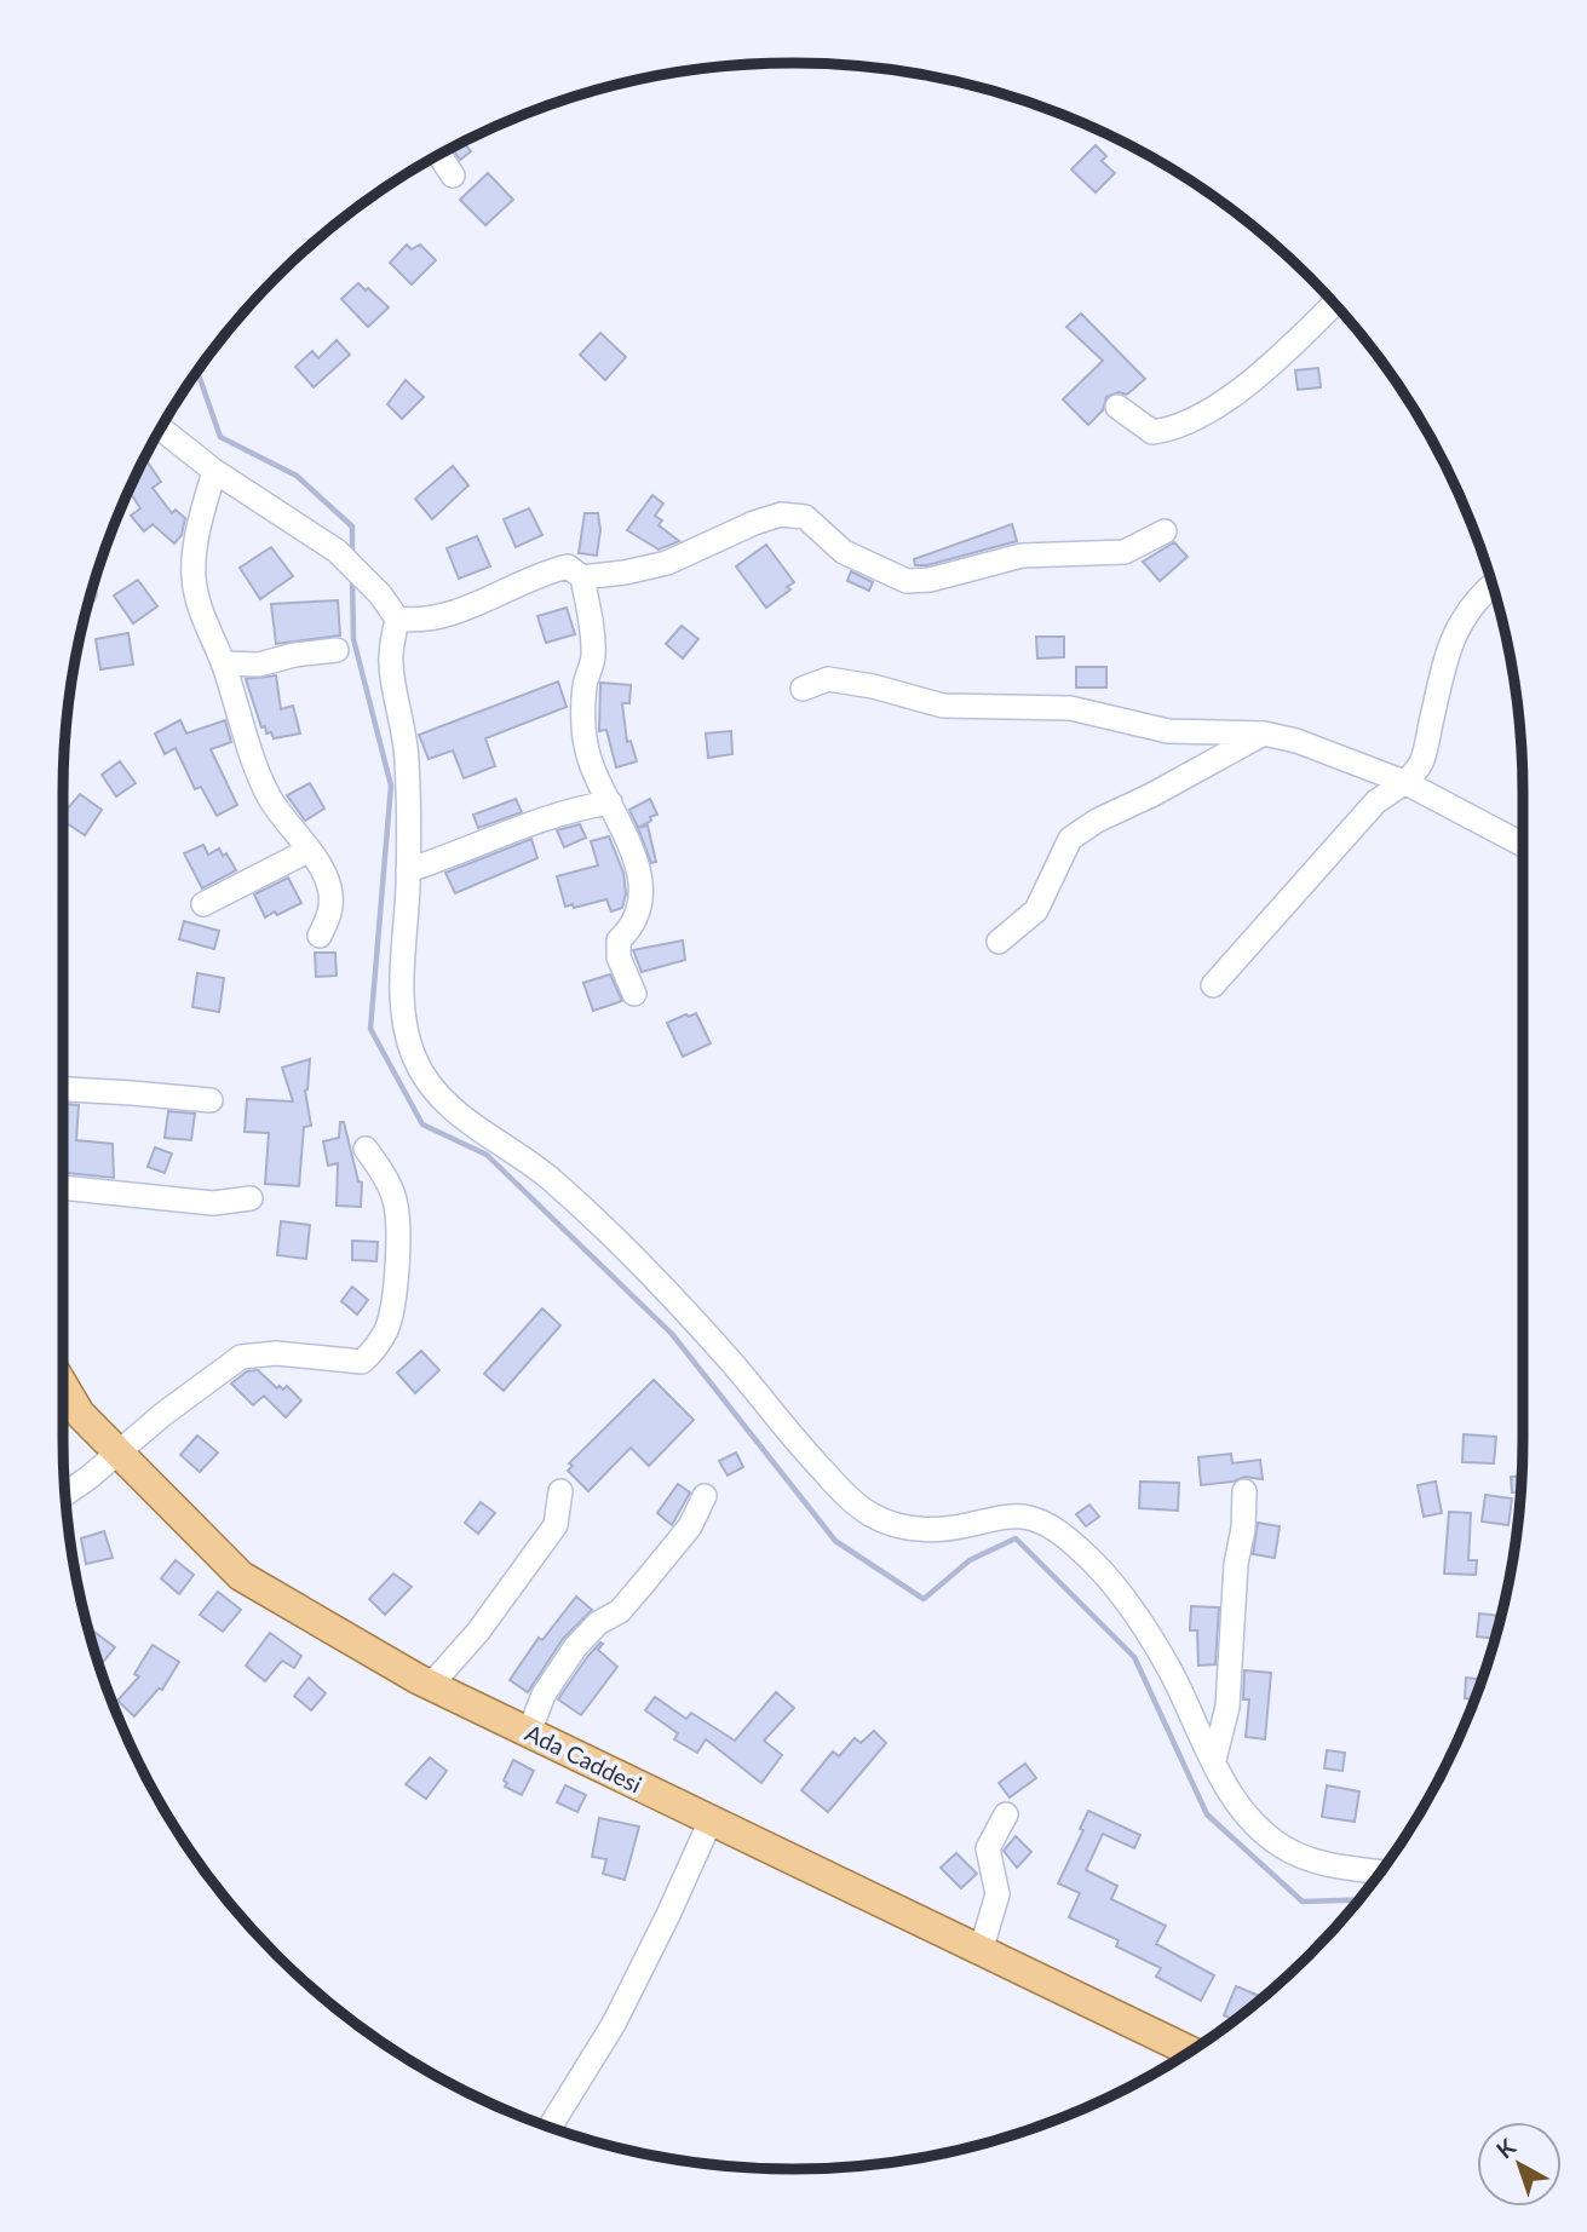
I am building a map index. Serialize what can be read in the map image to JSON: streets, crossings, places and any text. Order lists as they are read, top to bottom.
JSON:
{
  "streets": {
    "main road": ["Ada Caddesi"]
  },
  "north": "top left"
}
